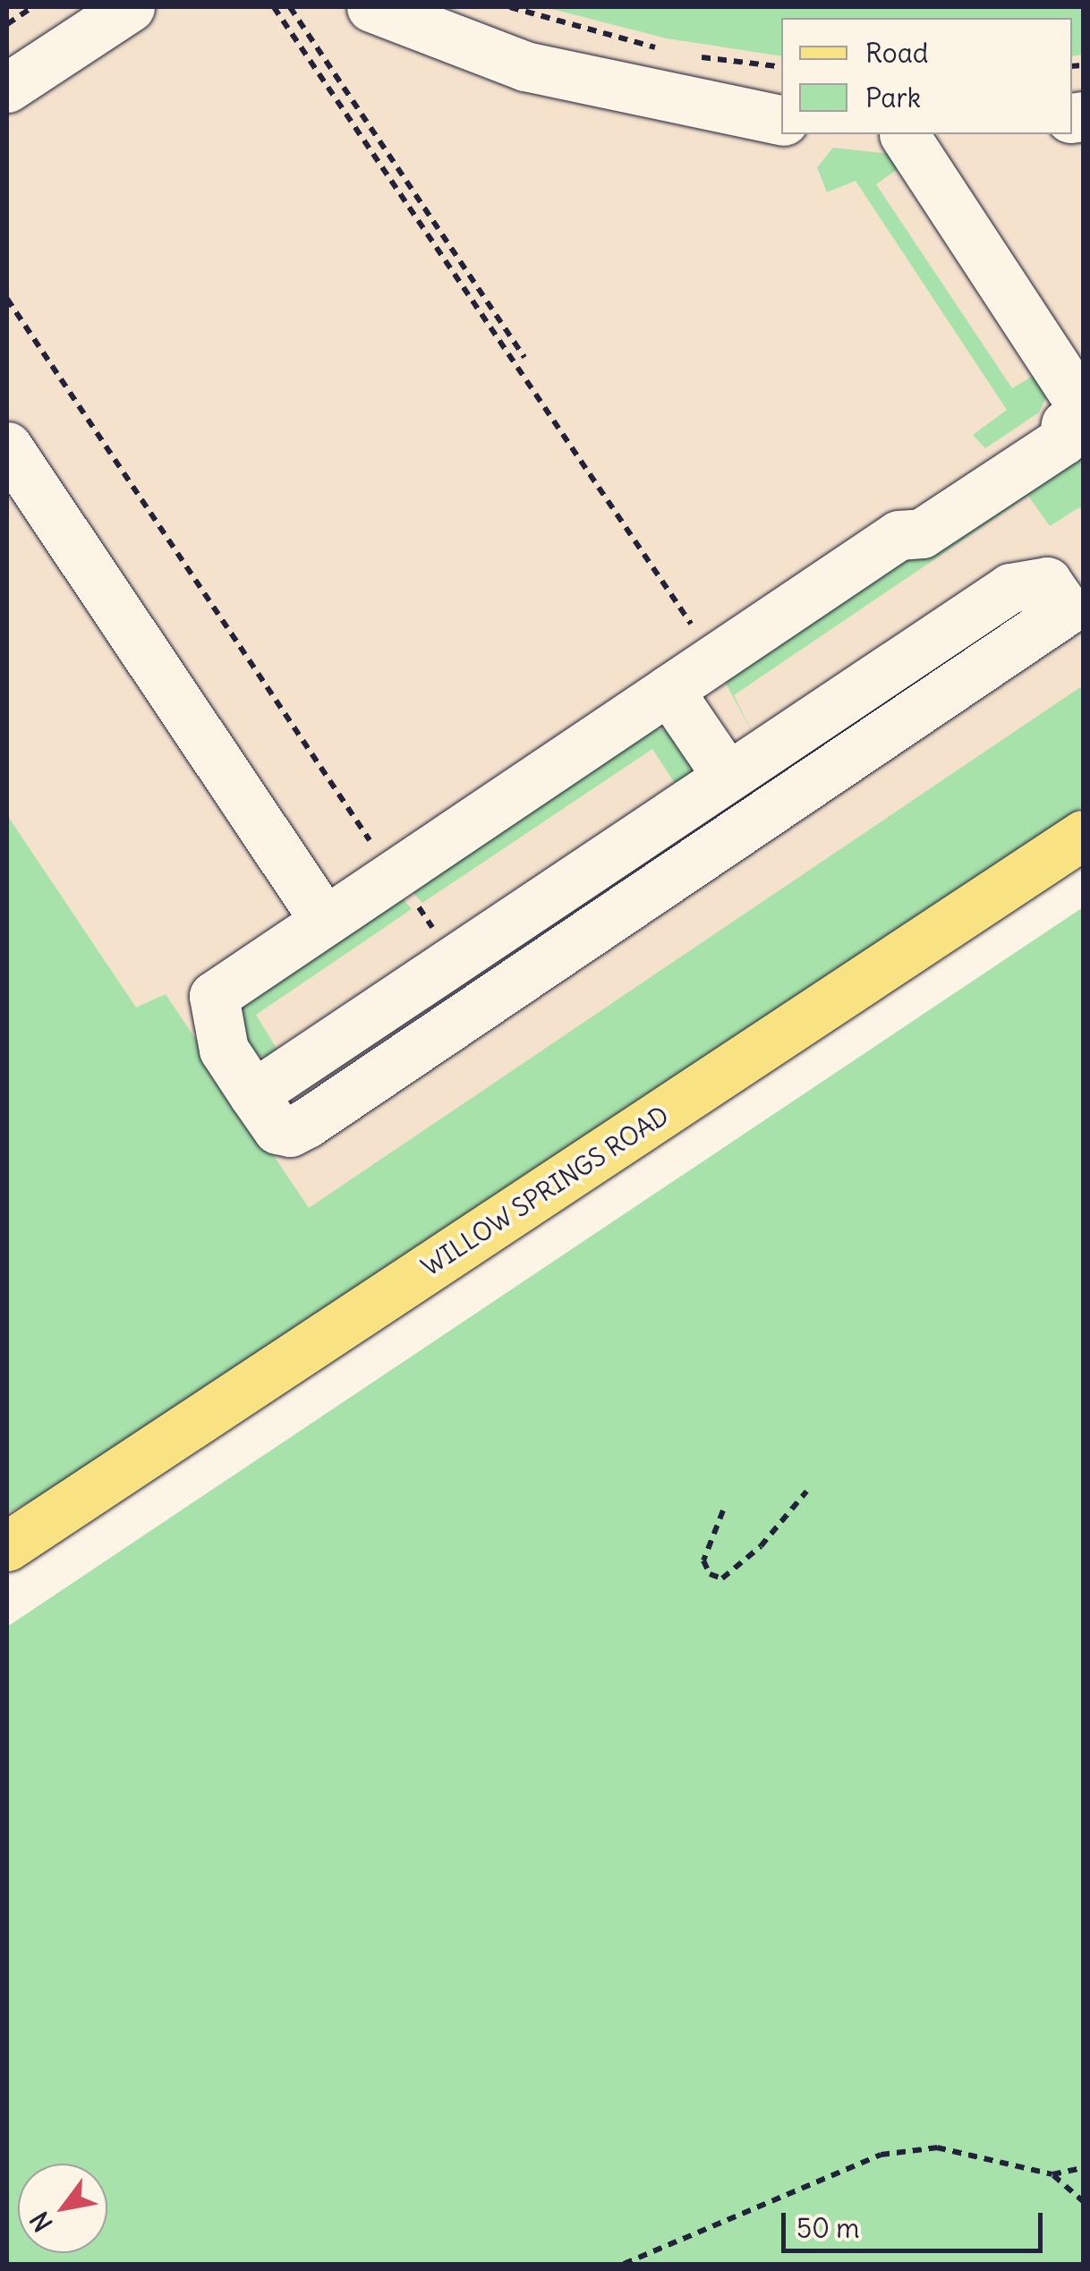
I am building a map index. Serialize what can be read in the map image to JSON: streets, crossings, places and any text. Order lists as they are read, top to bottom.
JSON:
{
  "streets": {
    "main road": ["WILLOW SPRINGS ROAD"]
  },
  "legend": ["Road", "Park"],
  "scale_bar": "50 m",
  "north": "bottom left"
}
